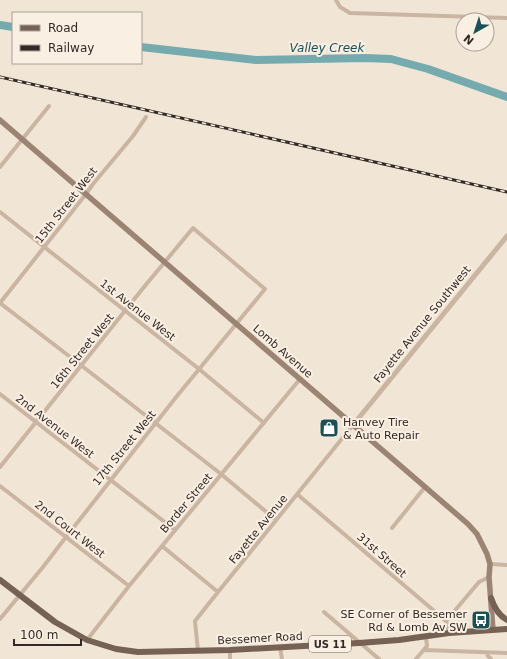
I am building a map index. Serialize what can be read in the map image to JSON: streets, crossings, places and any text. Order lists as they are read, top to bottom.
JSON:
{
  "streets": {
    "main road": ["Lomb Avenue", "Bessemer Road", "US 11"],
    "street": [
      "15th Street West",
      "1st Avenue West",
      "Fayette Avenue Southwest",
      "16th Street West",
      "2nd Avenue West",
      "17th Street West",
      "Border Street",
      "2nd Court West",
      "Fayette Avenue",
      "31st Street"
    ]
  },
  "crossings": [
    ["15th Street West", "1st Avenue West"],
    ["15th Street West", "Lomb Avenue"],
    ["1st Avenue West", "16th Street West"],
    ["1st Avenue West", "17th Street West"],
    ["1st Avenue West", "Border Street"],
    ["Fayette Avenue Southwest", "Lomb Avenue"],
    ["Fayette Avenue Southwest", "Fayette Avenue"],
    ["16th Street West", "Lomb Avenue"],
    ["16th Street West", "2nd Avenue West"],
    ["16th Street West", "17th Street West"],
    ["Lomb Avenue", "17th Street West"],
    ["Lomb Avenue", "Border Street"],
    ["Lomb Avenue", "Fayette Avenue"],
    ["Lomb Avenue", "Bessemer Road"],
    ["2nd Avenue West", "17th Street West"],
    ["2nd Avenue West", "Border Street"],
    ["17th Street West", "2nd Court West"],
    ["17th Street West", "US 11"],
    ["Border Street", "2nd Court West"],
    ["Border Street", "Bessemer Road"],
    ["Border Street", "US 11"],
    ["Fayette Avenue", "31st Street"],
    ["Fayette Avenue", "Bessemer Road"],
    ["Bessemer Road", "US 11"]
  ],
  "water": ["Valley Creek"],
  "places": {
    "shop": ["Hanvey Tire & Auto Repair"],
    "bus stop": ["SE Corner of Bessemer Rd & Lomb Av SW"]
  },
  "legend": ["Road", "Railway"],
  "scale_bar": "100 m",
  "north": "bottom left"
}
